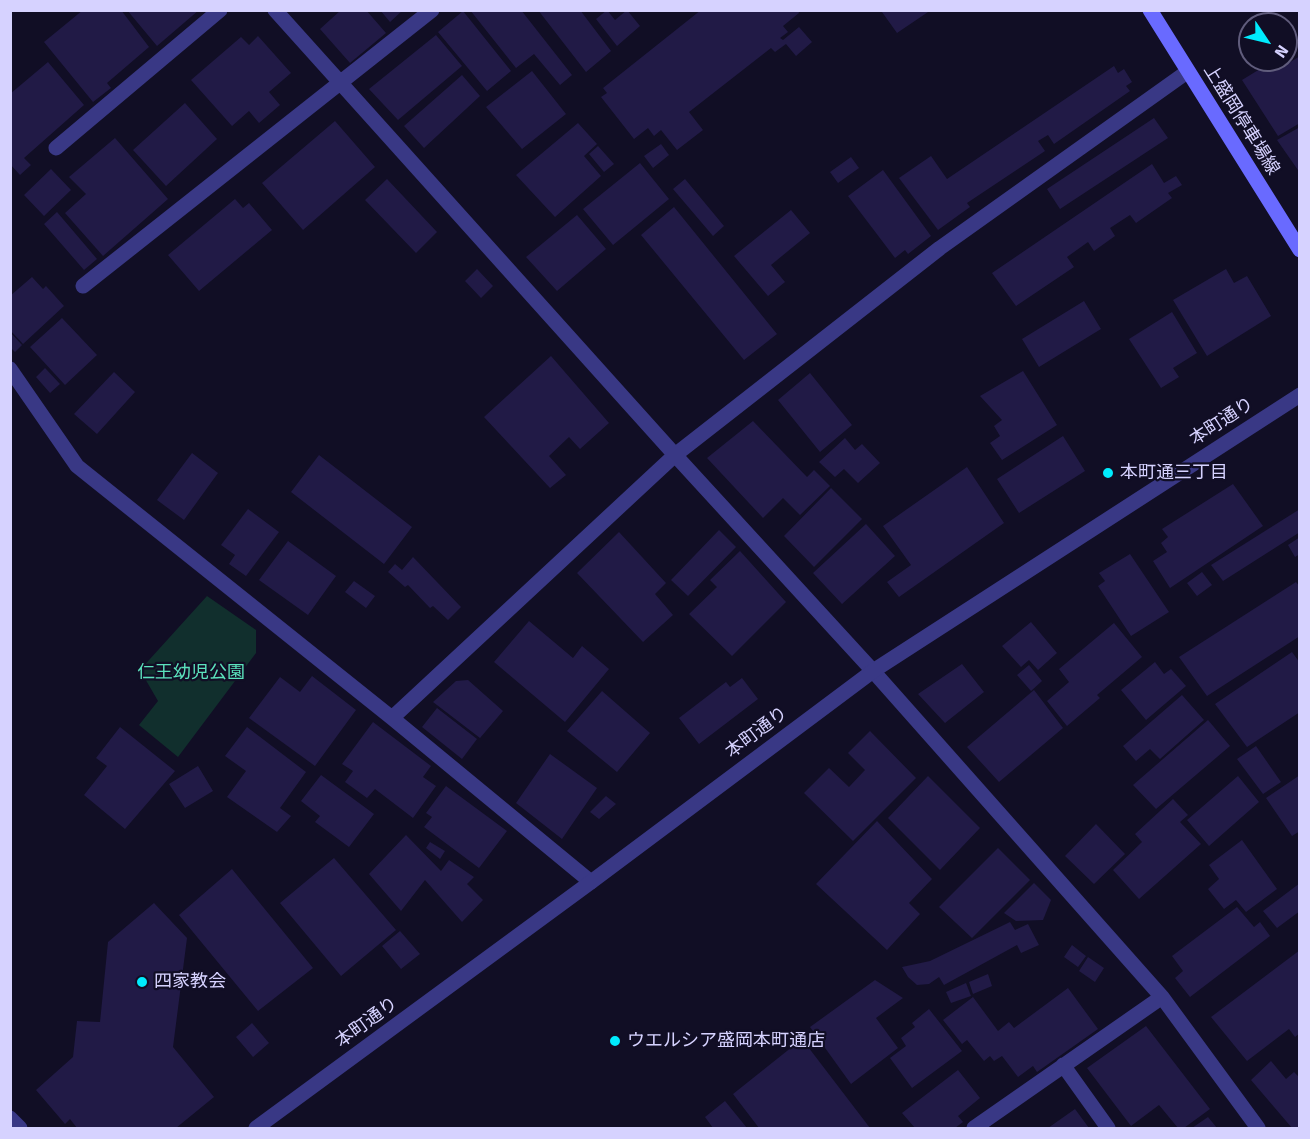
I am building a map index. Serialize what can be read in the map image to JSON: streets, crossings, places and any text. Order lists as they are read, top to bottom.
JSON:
{
  "streets": {
    "main road": ["上盛岡停車場線"],
    "street": ["本町通り"]
  },
  "parks": ["仁王幼児公園"],
  "places": ["本町通三丁目", "四家教会", "ウエルシア盛岡本町通店"],
  "north": "bottom right"
}
